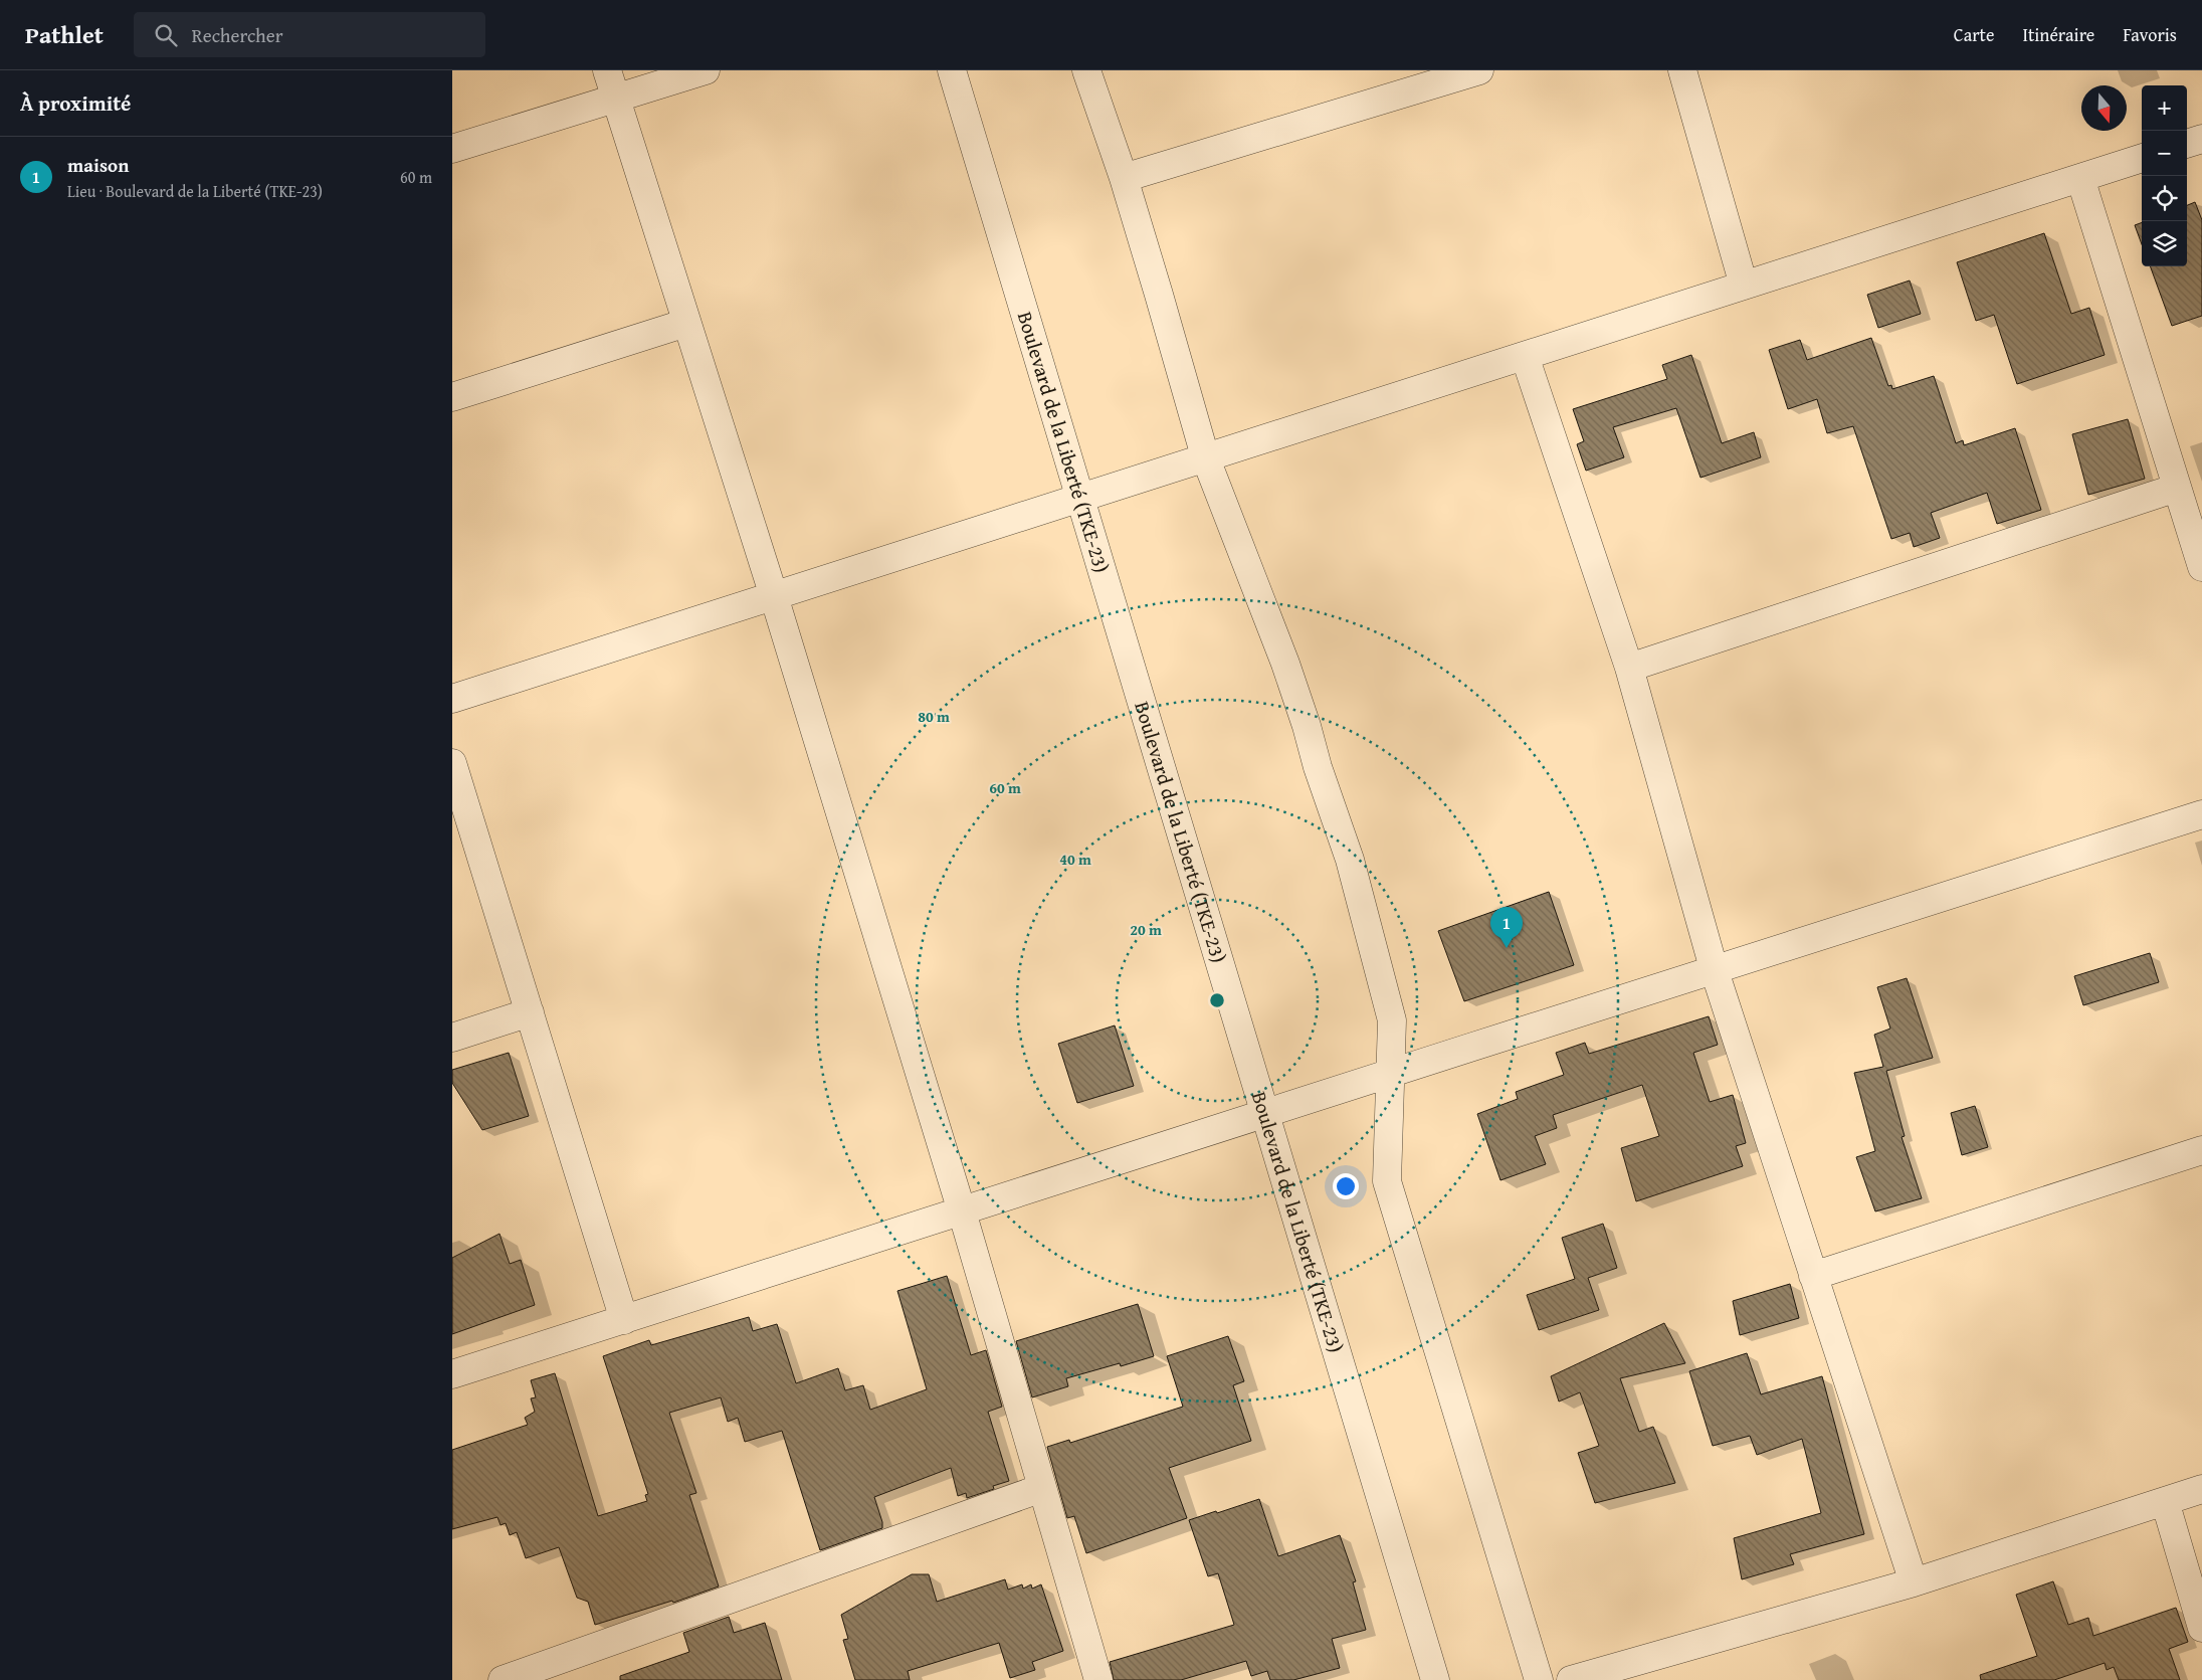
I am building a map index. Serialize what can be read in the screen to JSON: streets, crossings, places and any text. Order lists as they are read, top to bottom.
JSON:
{
  "streets": {
    "street": ["Boulevard de la Liberté (TKE-23)"]
  },
  "north": "bottom",
  "page": {
    "header": "Pathlet",
    "search": "Rechercher",
    "nav": ["Carte", "Itinéraire", "Favoris"],
    "heading": "À proximité",
    "map_buttons": ["+", "−"],
    "list": [
      {
        "mark": "1",
        "name": "maison",
        "note": "Lieu · Boulevard de la Liberté (TKE-23)",
        "value": "60 m"
      }
    ],
    "pins": "1"
  },
  "rings": [
    "80 m",
    "60 m",
    "40 m",
    "20 m"
  ]
}
